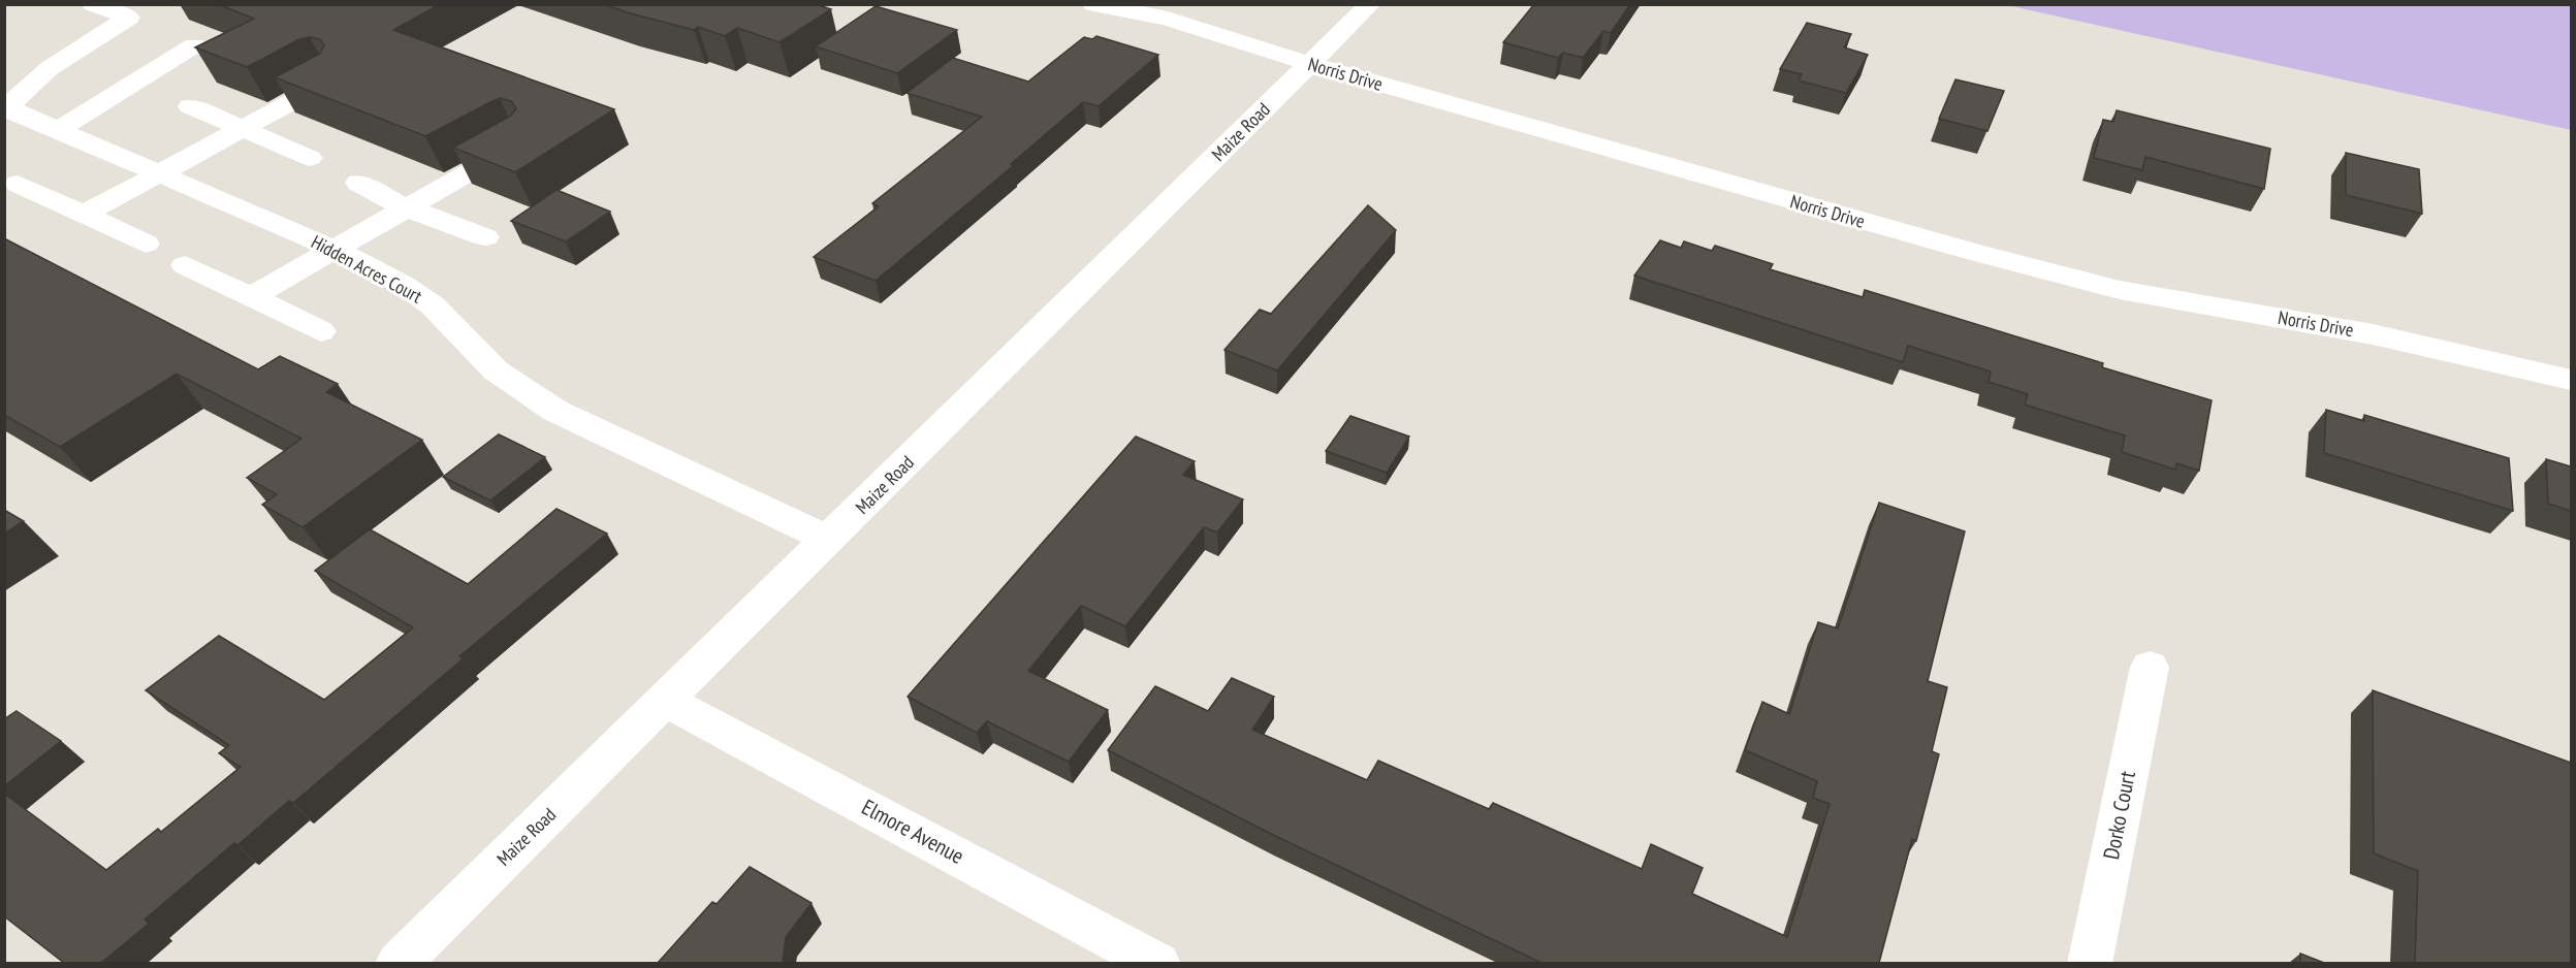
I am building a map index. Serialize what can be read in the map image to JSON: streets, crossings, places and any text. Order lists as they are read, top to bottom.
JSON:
{
  "streets": {
    "street": [
      "Norris Drive",
      "Maize Road",
      "Hidden Acres Court",
      "Dorko Court",
      "Elmore Avenue"
    ]
  },
  "crossings": [
    ["Norris Drive", "Maize Road"],
    ["Maize Road", "Hidden Acres Court"],
    ["Maize Road", "Elmore Avenue"]
  ]
}
